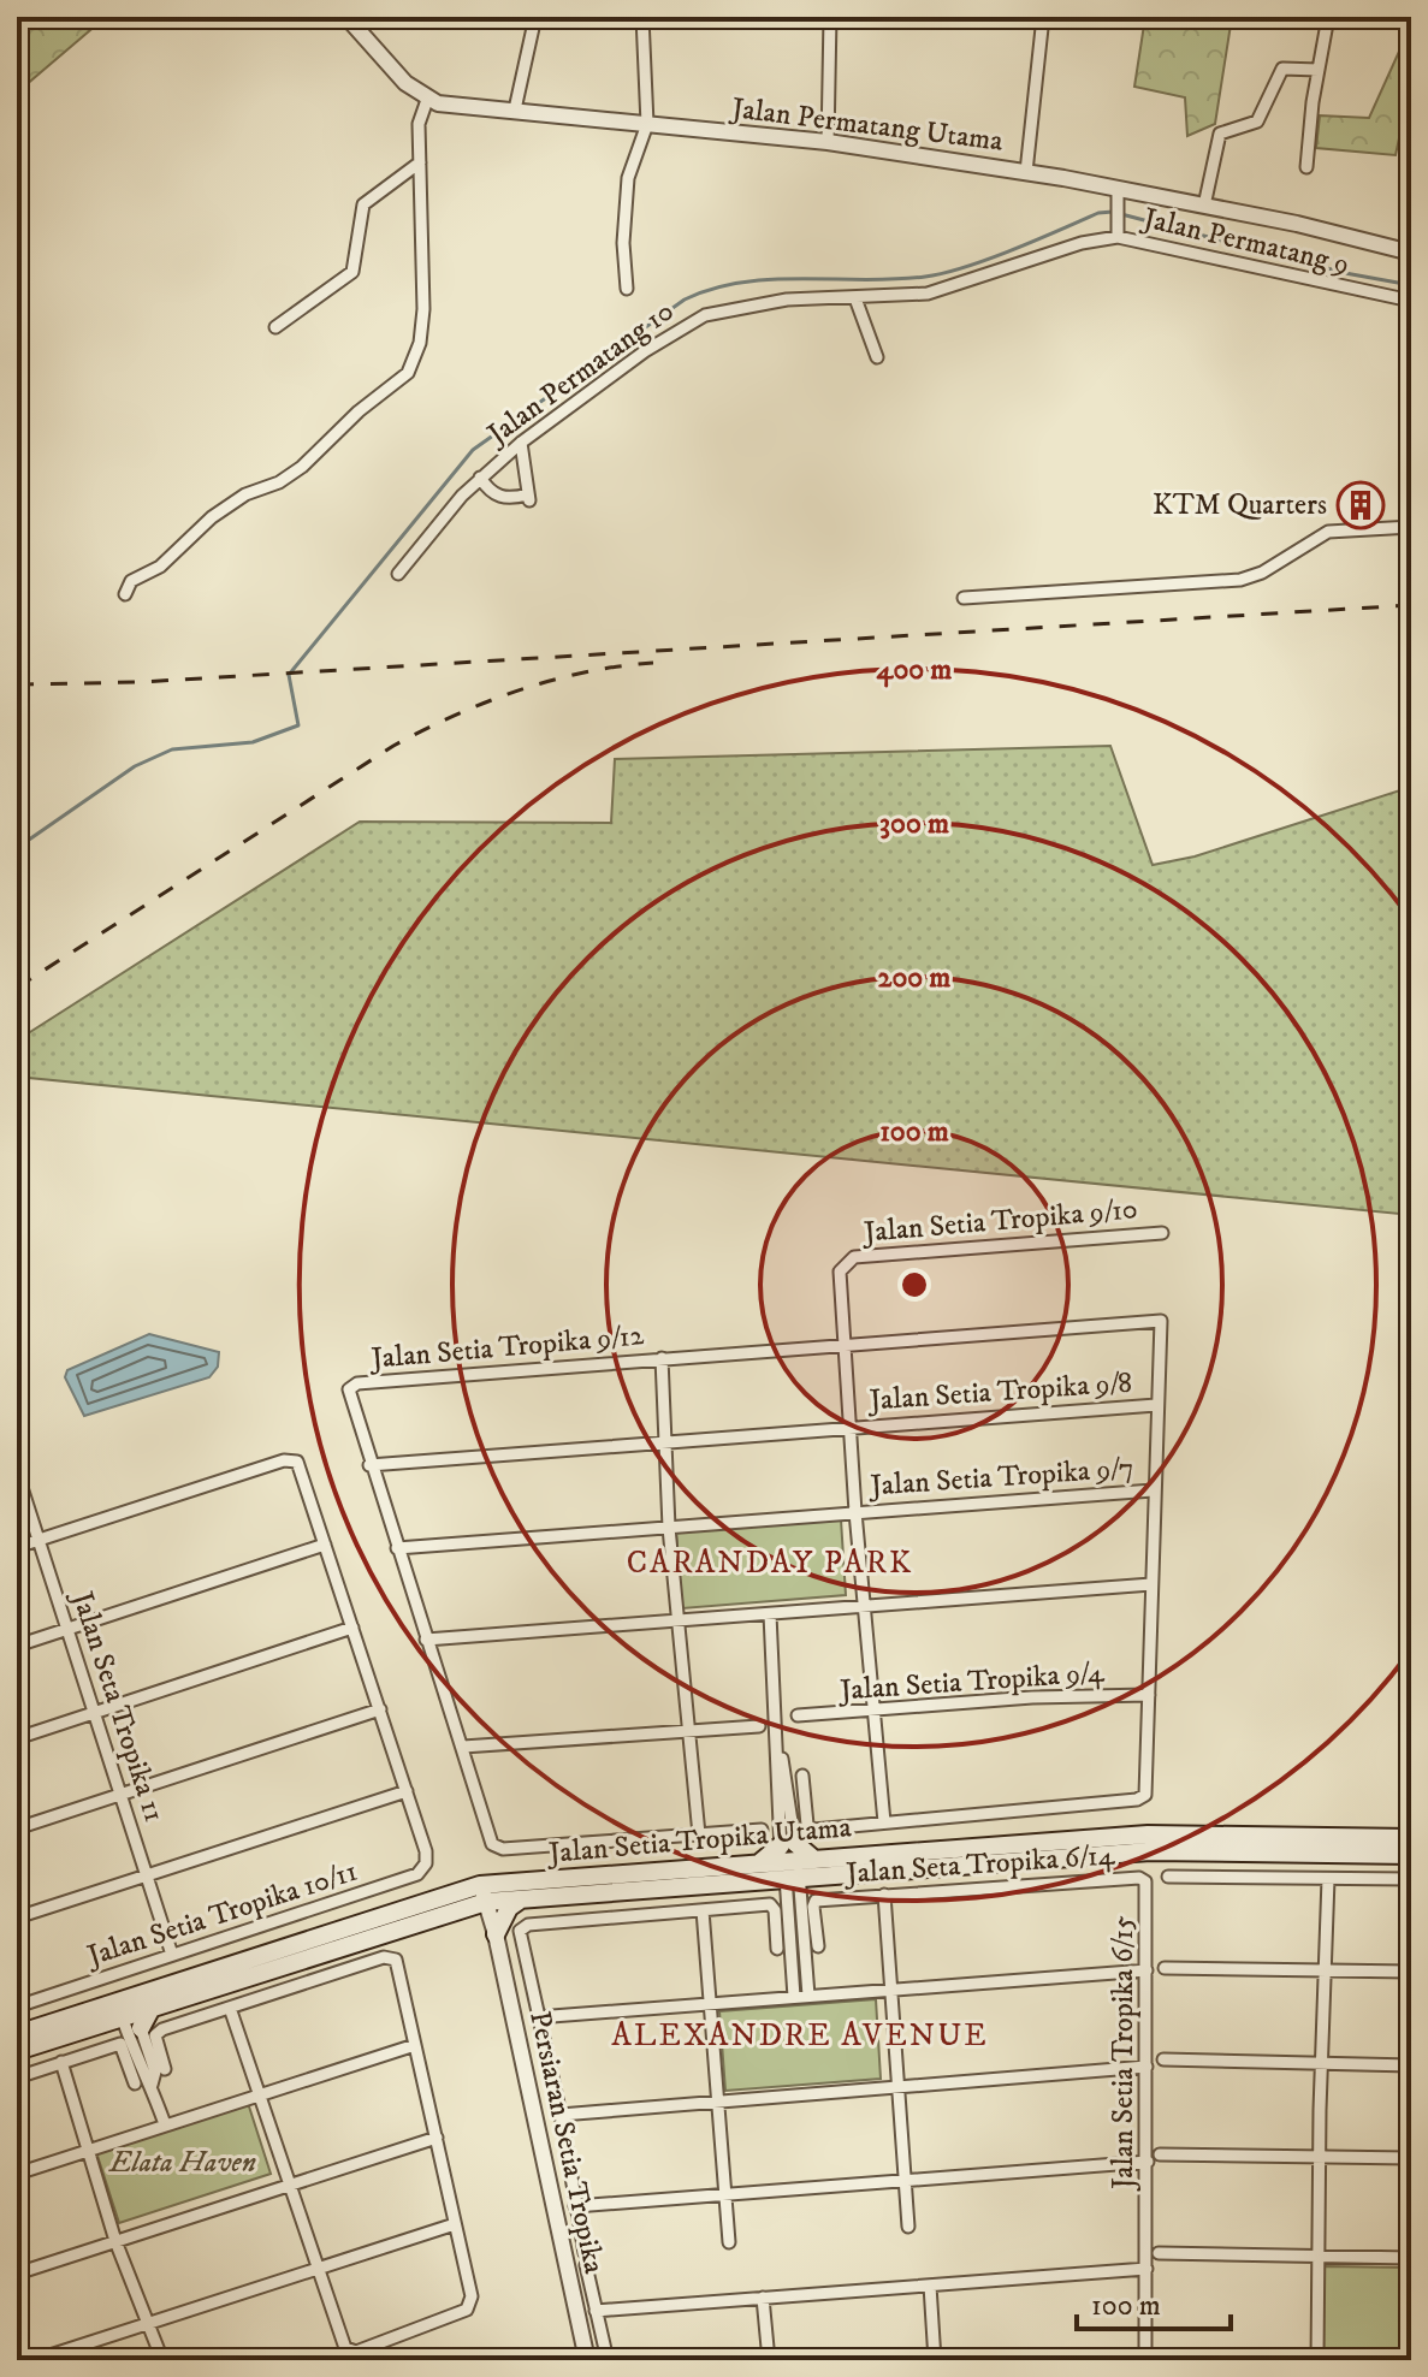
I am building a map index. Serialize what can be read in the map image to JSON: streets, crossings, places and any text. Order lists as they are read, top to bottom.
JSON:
{
  "streets": {
    "main road": ["Jalan Setia Tropika Utama"],
    "street": [
      "Jalan Permatang Utama",
      "Jalan Permatang 9",
      "Jalan Permatang 10",
      "Jalan Setia Tropika 9/10",
      "Jalan Setia Tropika 9/12",
      "Jalan Setia Tropika 9/8",
      "Jalan Setia Tropika 9/7",
      "Jalan Setia Tropika 9/4",
      "Jalan Seta Tropika 11",
      "Jalan Seta Tropika 6/14",
      "Jalan Setia Tropika 10/11",
      "Jalan Setia Tropika 6/15",
      "Persiaran Setia Tropika"
    ]
  },
  "crossings": [
    ["Jalan Permatang Utama", "Jalan Permatang 9"],
    ["Jalan Permatang 9", "Jalan Permatang 10"],
    ["Jalan Setia Tropika 9/10", "Jalan Setia Tropika 9/12"],
    ["Jalan Setia Tropika 9/12", "Jalan Setia Tropika 9/8"],
    ["Jalan Seta Tropika 11", "Jalan Setia Tropika 10/11"],
    ["Jalan Setia Tropika Utama", "Persiaran Setia Tropika"],
    ["Jalan Seta Tropika 6/14", "Jalan Setia Tropika 6/15"]
  ],
  "districts": ["CARANDAY PARK", "ALEXANDRE AVENUE"],
  "parks": ["Elata Haven"],
  "places": {
    "building": ["KTM Quarters"]
  },
  "scale_bar": "100 m",
  "rings": [
    "400 m",
    "300 m",
    "200 m",
    "100 m"
  ]
}
